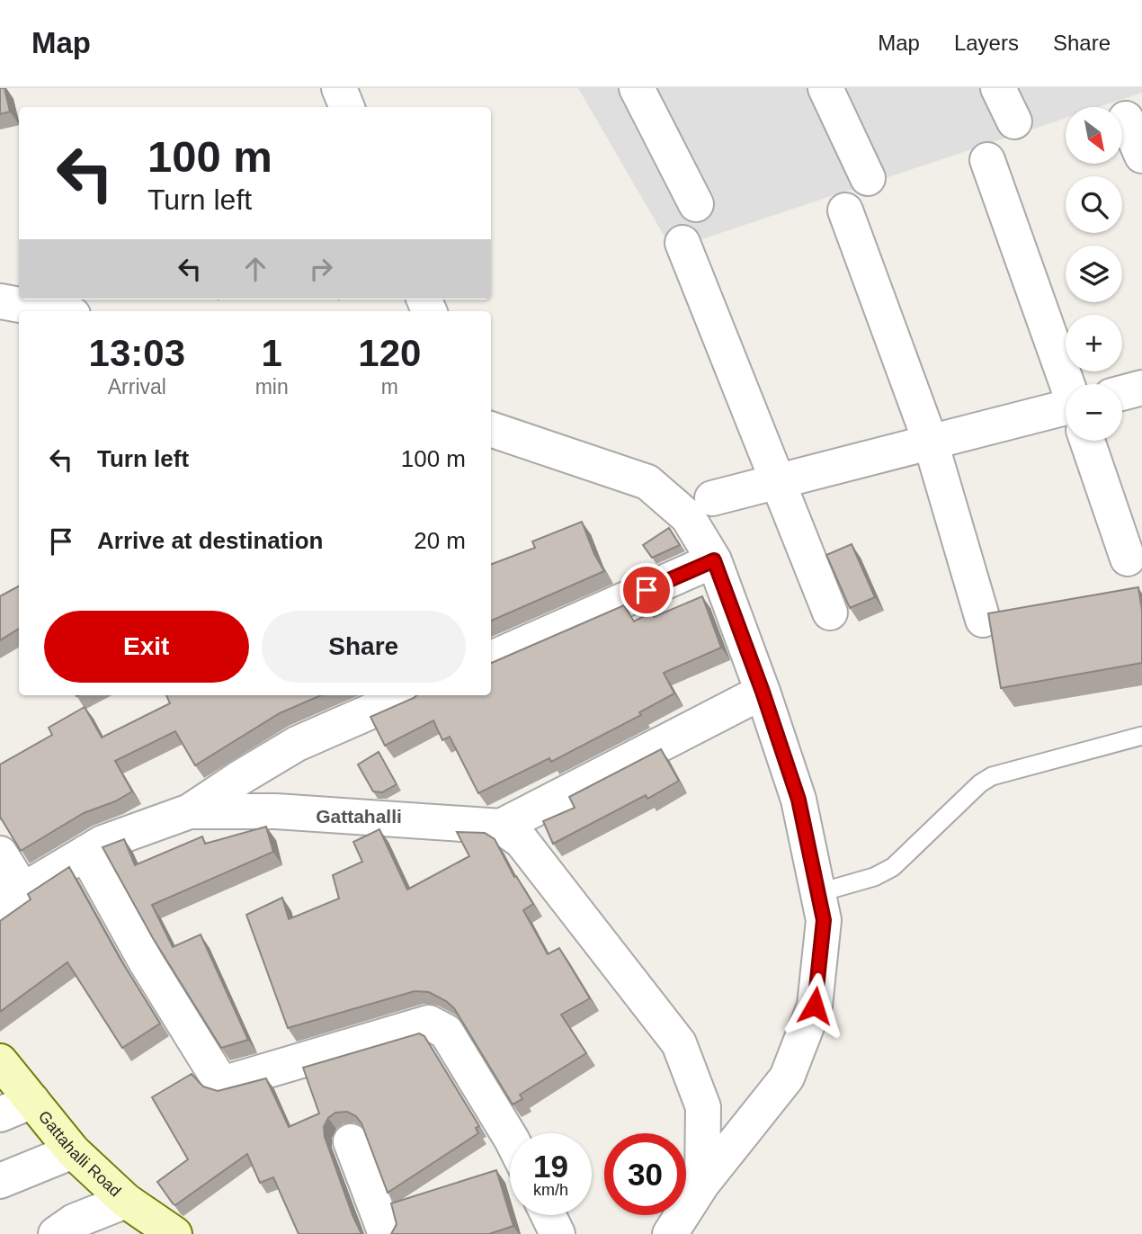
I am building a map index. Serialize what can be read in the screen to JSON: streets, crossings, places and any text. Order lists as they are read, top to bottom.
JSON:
{
  "streets": {
    "main road": ["Gattahalli Road"]
  },
  "districts": ["Gattahalli"],
  "north": "bottom right",
  "page": {
    "header": "Map",
    "nav": ["Map", "Layers", "Share"],
    "map_buttons": ["+", "−"],
    "turn": ["100 m", "Turn left"],
    "eta": [
      "13:03",
      "Arrival",
      "1",
      "min",
      "120",
      "m"
    ],
    "list": [
      {
        "name": "Turn left",
        "value": "100 m"
      },
      {
        "name": "Arrive at destination",
        "value": "20 m"
      }
    ],
    "buttons": ["Exit", "Share"],
    "speed": "19 km/h",
    "limit": "30"
  }
}
